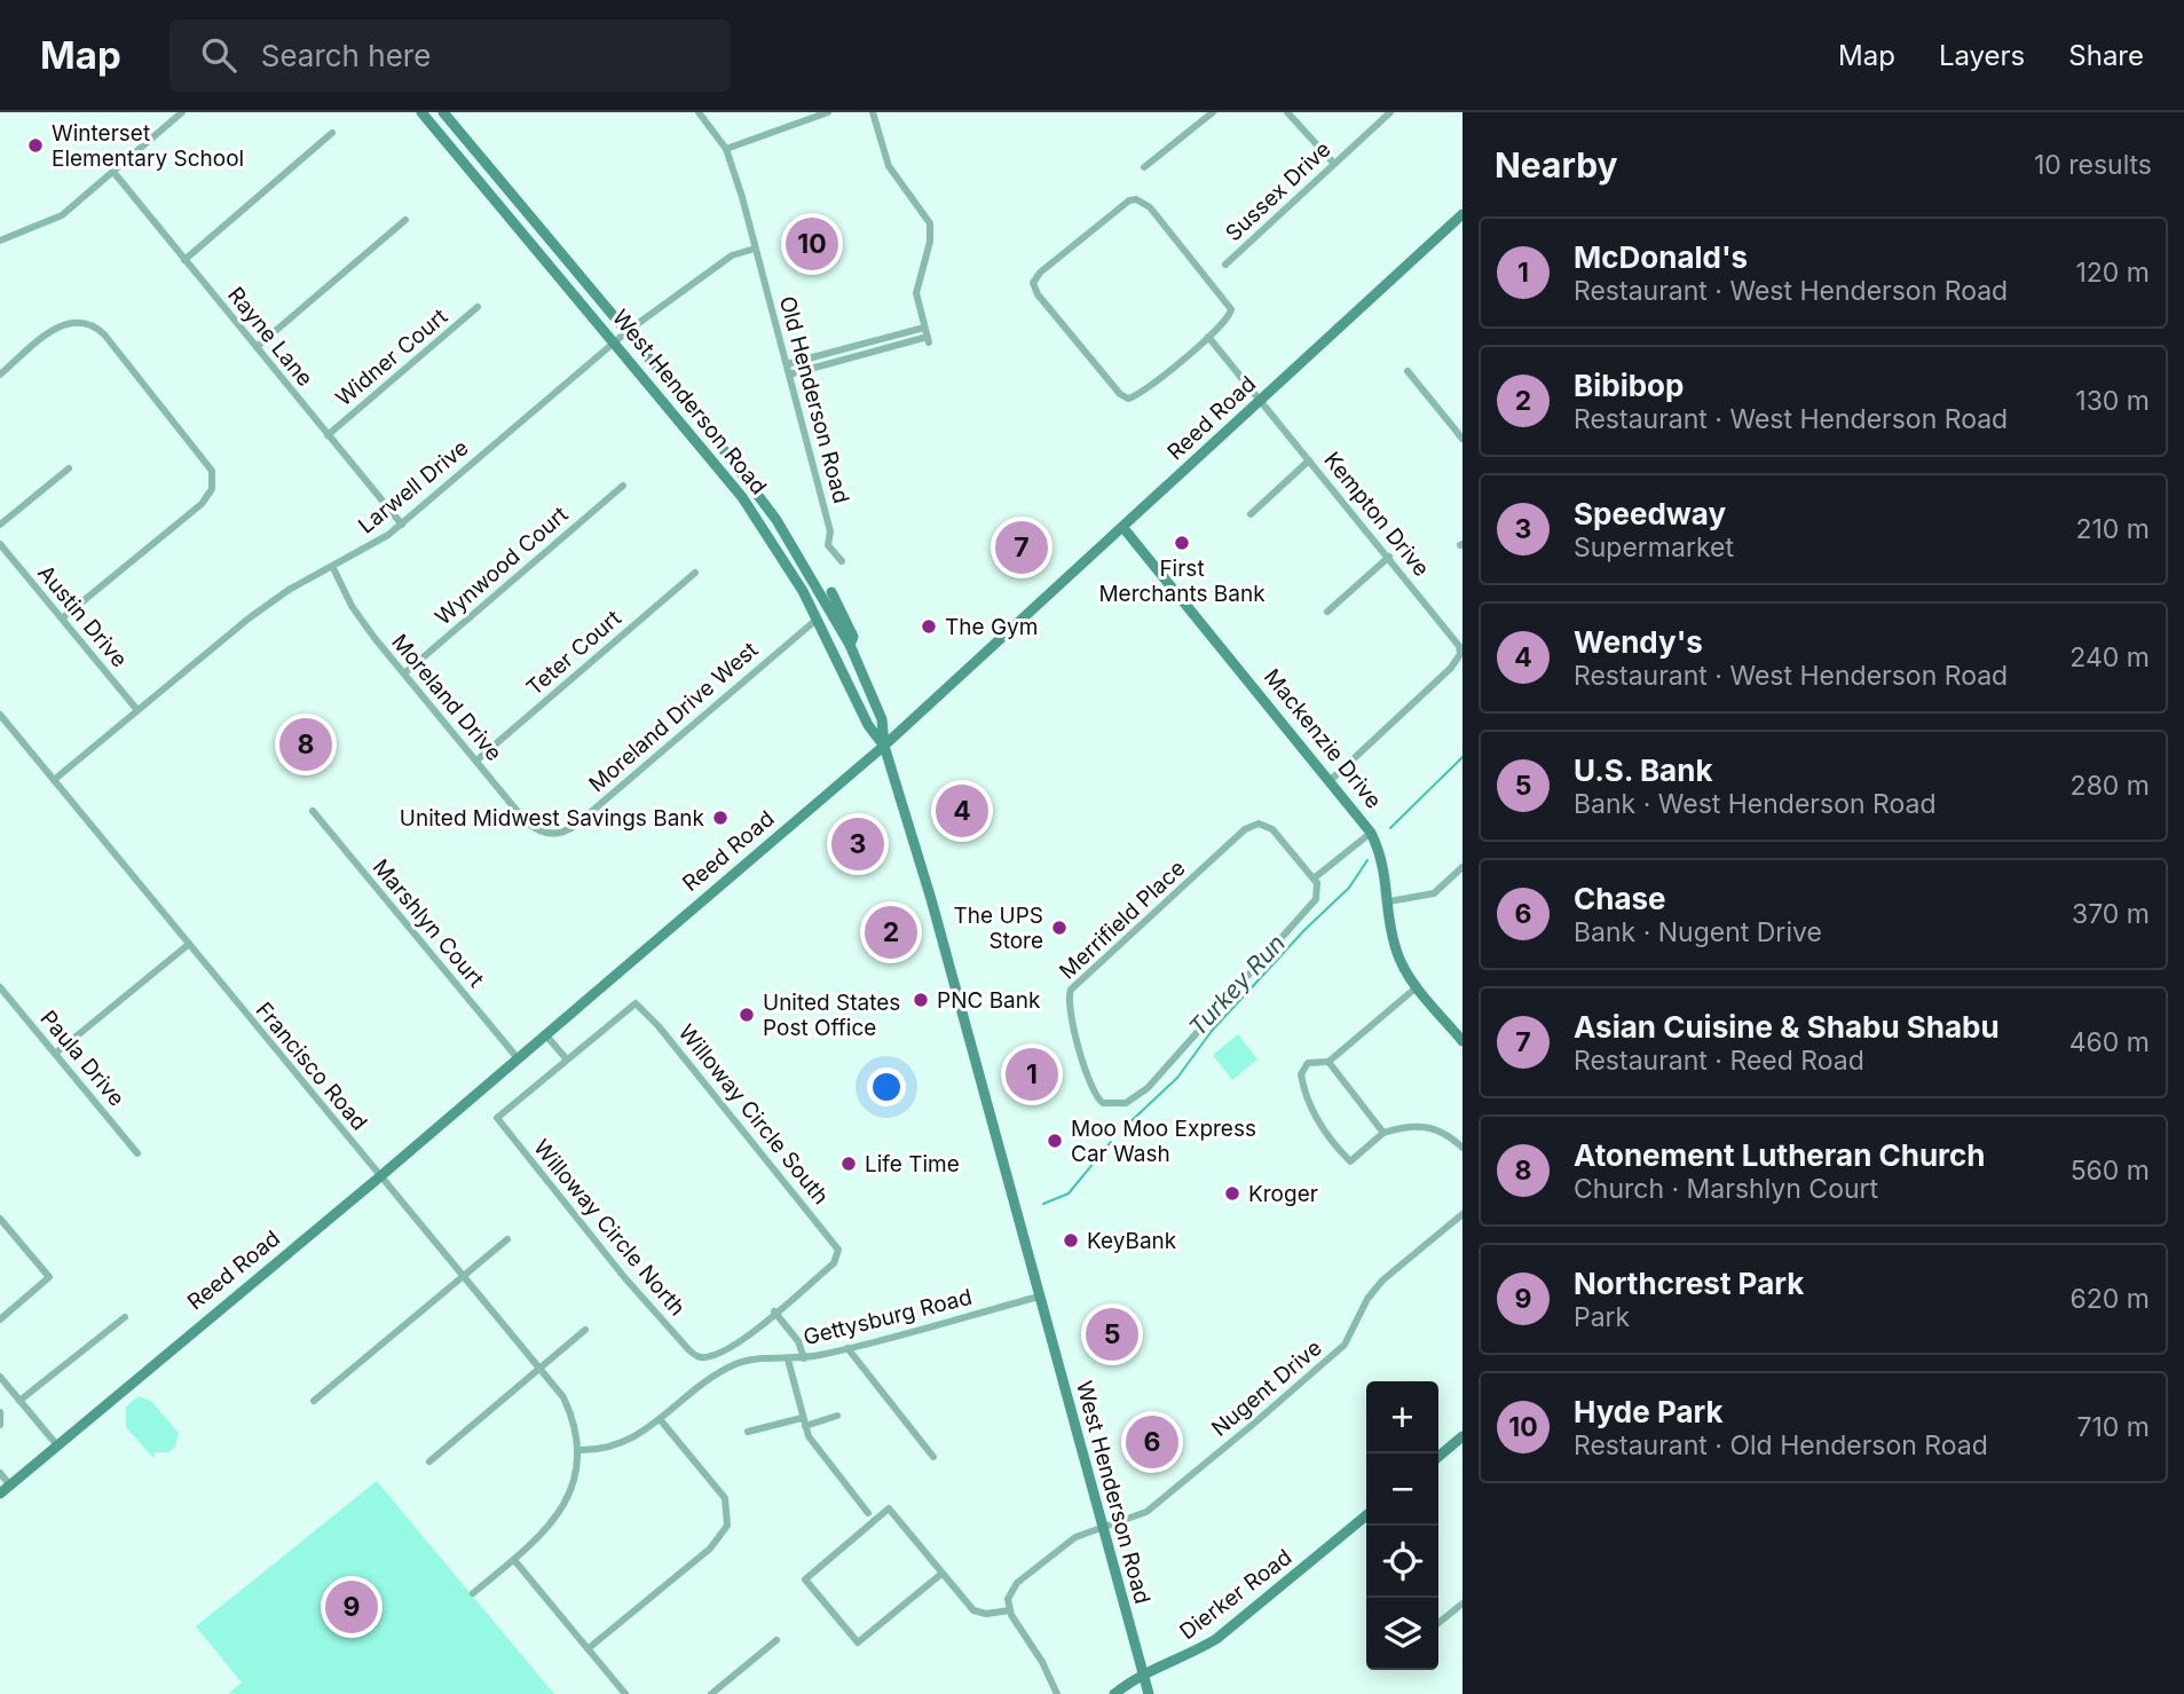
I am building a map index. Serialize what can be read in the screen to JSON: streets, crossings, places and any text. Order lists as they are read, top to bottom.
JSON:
{
  "streets": {
    "main road": [
      "West Henderson Road",
      "Reed Road",
      "Mackenzie Drive",
      "Dierker Road"
    ],
    "street": [
      "Sussex Drive",
      "Rayne Lane",
      "Widner Court",
      "Old Henderson Road",
      "Larwell Drive",
      "Kempton Drive",
      "Wynwood Court",
      "Austin Drive",
      "Teter Court",
      "Moreland Drive",
      "Moreland Drive West",
      "Merrifield Place",
      "Marshlyn Court",
      "Paula Drive",
      "Francisco Road",
      "Willoway Circle South",
      "Willoway Circle North",
      "Gettysburg Road",
      "Nugent Drive"
    ]
  },
  "crossings": [
    ["Rayne Lane", "Widner Court"],
    ["Rayne Lane", "Larwell Drive"],
    ["Old Henderson Road", "Larwell Drive"],
    ["West Henderson Road", "Reed Road"],
    ["West Henderson Road", "Larwell Drive"],
    ["West Henderson Road", "Moreland Drive West"],
    ["West Henderson Road", "Gettysburg Road"],
    ["West Henderson Road", "Nugent Drive"],
    ["West Henderson Road", "Dierker Road"],
    ["Reed Road", "Kempton Drive"],
    ["Reed Road", "Mackenzie Drive"],
    ["Reed Road", "Marshlyn Court"],
    ["Reed Road", "Francisco Road"],
    ["Larwell Drive", "Austin Drive"],
    ["Larwell Drive", "Moreland Drive"],
    ["Larwell Drive", "Francisco Road"],
    ["Kempton Drive", "Mackenzie Drive"],
    ["Wynwood Court", "Moreland Drive"],
    ["Teter Court", "Moreland Drive"],
    ["Moreland Drive", "Moreland Drive West"],
    ["Francisco Road", "Gettysburg Road"],
    ["Willoway Circle South", "Willoway Circle North"]
  ],
  "water": ["Turkey Run"],
  "places": [
    "Winterset Elementary School",
    "First Merchants Bank",
    "The Gym",
    "United Midwest Savings Bank",
    "The UPS Store",
    "PNC Bank",
    "United States Post Office",
    "Moo Moo Express Car Wash",
    "Life Time",
    "Kroger",
    "KeyBank"
  ],
  "page": {
    "header": "Map",
    "search": "Search here",
    "nav": ["Map", "Layers", "Share"],
    "heading": ["Nearby", "10 results"],
    "pins": [
      "10",
      "7",
      "8",
      "4",
      "3",
      "2",
      "1",
      "5",
      "6",
      "9"
    ],
    "list": [
      {
        "mark": "1",
        "name": "McDonald's",
        "note": "Restaurant · West Henderson Road",
        "value": "120 m"
      },
      {
        "mark": "2",
        "name": "Bibibop",
        "note": "Restaurant · West Henderson Road",
        "value": "130 m"
      },
      {
        "mark": "3",
        "name": "Speedway",
        "note": "Supermarket",
        "value": "210 m"
      },
      {
        "mark": "4",
        "name": "Wendy's",
        "note": "Restaurant · West Henderson Road",
        "value": "240 m"
      },
      {
        "mark": "5",
        "name": "U.S. Bank",
        "note": "Bank · West Henderson Road",
        "value": "280 m"
      },
      {
        "mark": "6",
        "name": "Chase",
        "note": "Bank · Nugent Drive",
        "value": "370 m"
      },
      {
        "mark": "7",
        "name": "Asian Cuisine & Shabu Shabu",
        "note": "Restaurant · Reed Road",
        "value": "460 m"
      },
      {
        "mark": "8",
        "name": "Atonement Lutheran Church",
        "note": "Church · Marshlyn Court",
        "value": "560 m"
      },
      {
        "mark": "9",
        "name": "Northcrest Park",
        "note": "Park",
        "value": "620 m"
      },
      {
        "mark": "10",
        "name": "Hyde Park",
        "note": "Restaurant · Old Henderson Road",
        "value": "710 m"
      }
    ],
    "map_buttons": ["+", "−"]
  }
}
